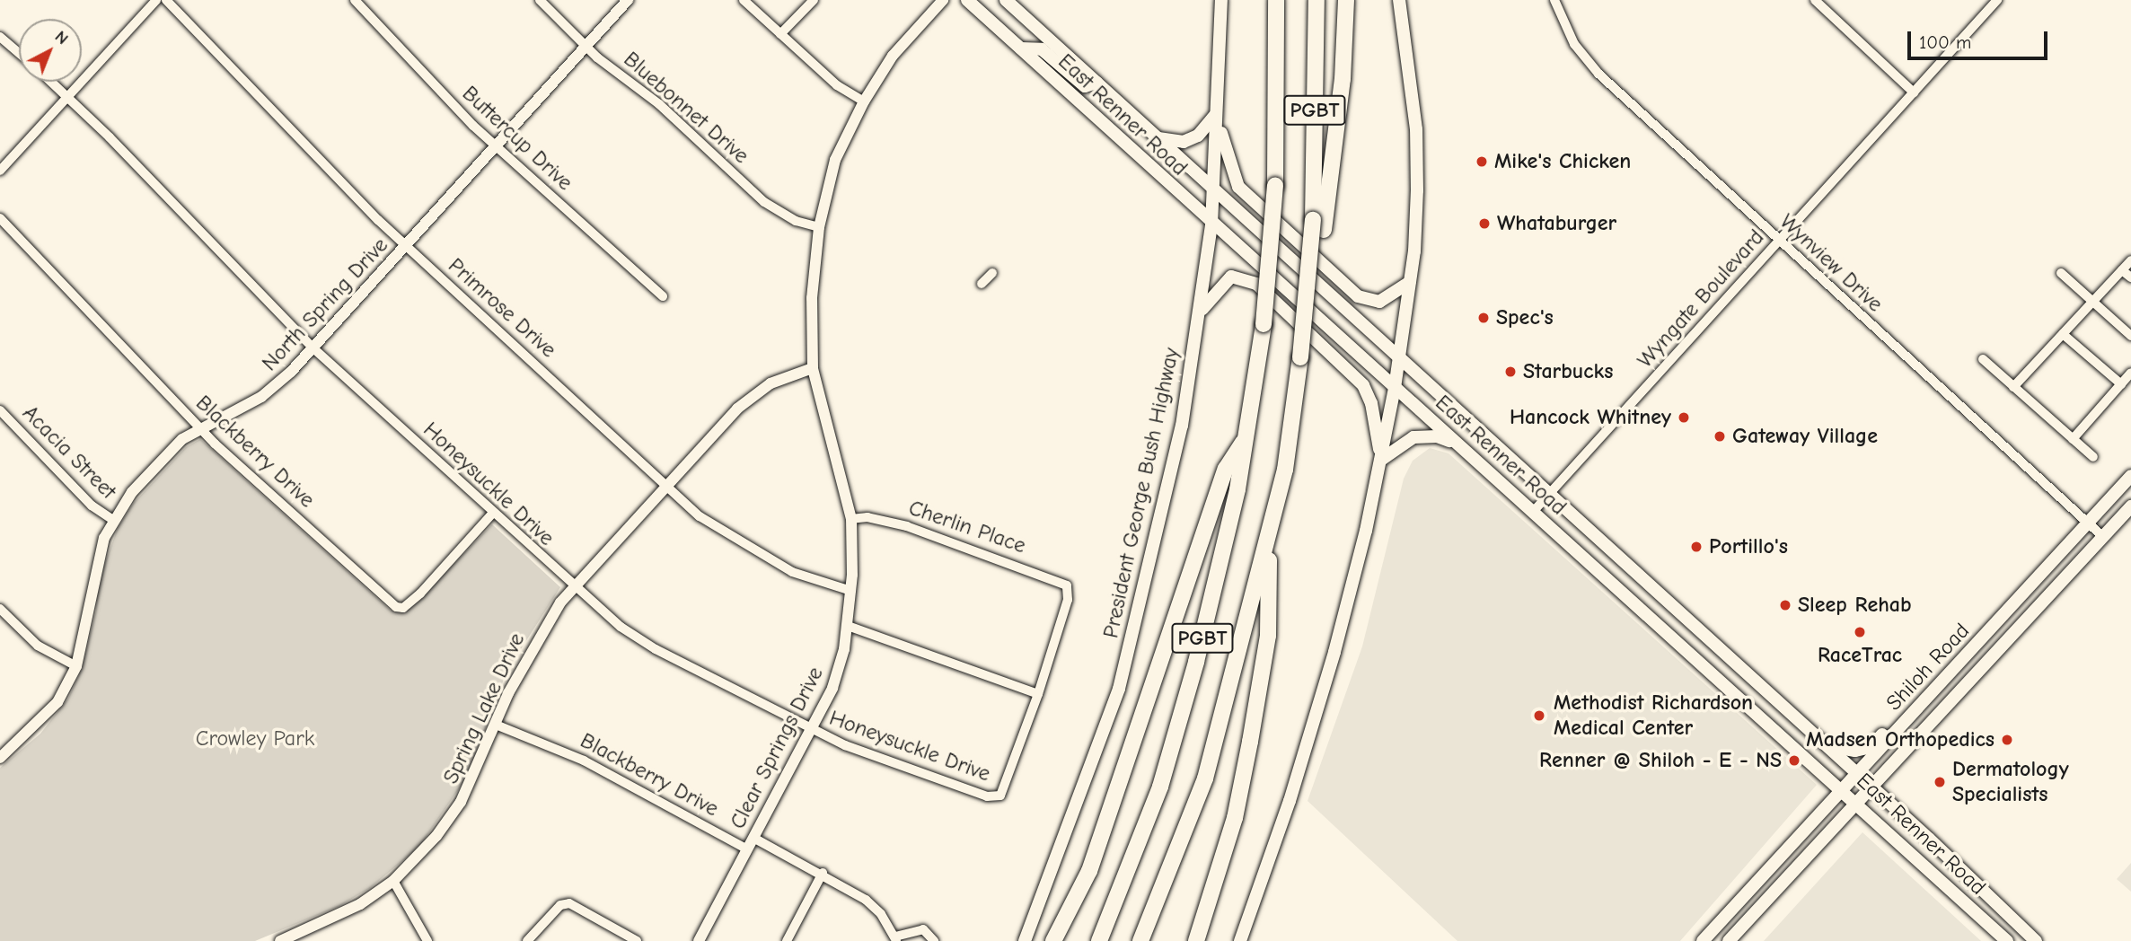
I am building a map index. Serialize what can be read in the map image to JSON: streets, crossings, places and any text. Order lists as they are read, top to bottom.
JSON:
{
  "streets": {
    "highway": ["PGBT"],
    "main road": ["East Renner Road", "President George Bush Highway", "Shiloh Road"],
    "street": [
      "Bluebonnet Drive",
      "Buttercup Drive",
      "Wynview Drive",
      "Wyngate Boulevard",
      "North Spring Drive",
      "Primrose Drive",
      "Blackberry Drive",
      "Acacia Street",
      "Honeysuckle Drive",
      "Cherlin Place",
      "Spring Lake Drive",
      "Clear Springs Drive"
    ]
  },
  "crossings": [
    ["Bluebonnet Drive", "North Spring Drive"],
    ["Bluebonnet Drive", "Clear Springs Drive"],
    ["East Renner Road", "Wyngate Boulevard"],
    ["East Renner Road", "President George Bush Highway"],
    ["East Renner Road", "Shiloh Road"],
    ["Buttercup Drive", "North Spring Drive"],
    ["Wynview Drive", "Wyngate Boulevard"],
    ["Wynview Drive", "Shiloh Road"],
    ["North Spring Drive", "Primrose Drive"],
    ["North Spring Drive", "Blackberry Drive"],
    ["North Spring Drive", "Acacia Street"],
    ["North Spring Drive", "Honeysuckle Drive"],
    ["Primrose Drive", "Spring Lake Drive"],
    ["Primrose Drive", "Clear Springs Drive"],
    ["Blackberry Drive", "Honeysuckle Drive"],
    ["Blackberry Drive", "Spring Lake Drive"],
    ["Blackberry Drive", "Clear Springs Drive"],
    ["Honeysuckle Drive", "Cherlin Place"],
    ["Honeysuckle Drive", "Spring Lake Drive"],
    ["Honeysuckle Drive", "Clear Springs Drive"],
    ["Cherlin Place", "Clear Springs Drive"],
    ["Spring Lake Drive", "Clear Springs Drive"]
  ],
  "parks": ["Crowley Park"],
  "places": [
    "Mike's Chicken",
    "Whataburger",
    "Spec's",
    "Starbucks",
    "Hancock Whitney",
    "Gateway Village",
    "Portillo's",
    "Sleep Rehab",
    "RaceTrac",
    "Methodist Richardson Medical Center",
    "Madsen Orthopedics",
    "Renner @ Shiloh - E - NS",
    "Dermatology Specialists"
  ],
  "scale_bar": "100 m",
  "north": "top right"
}
